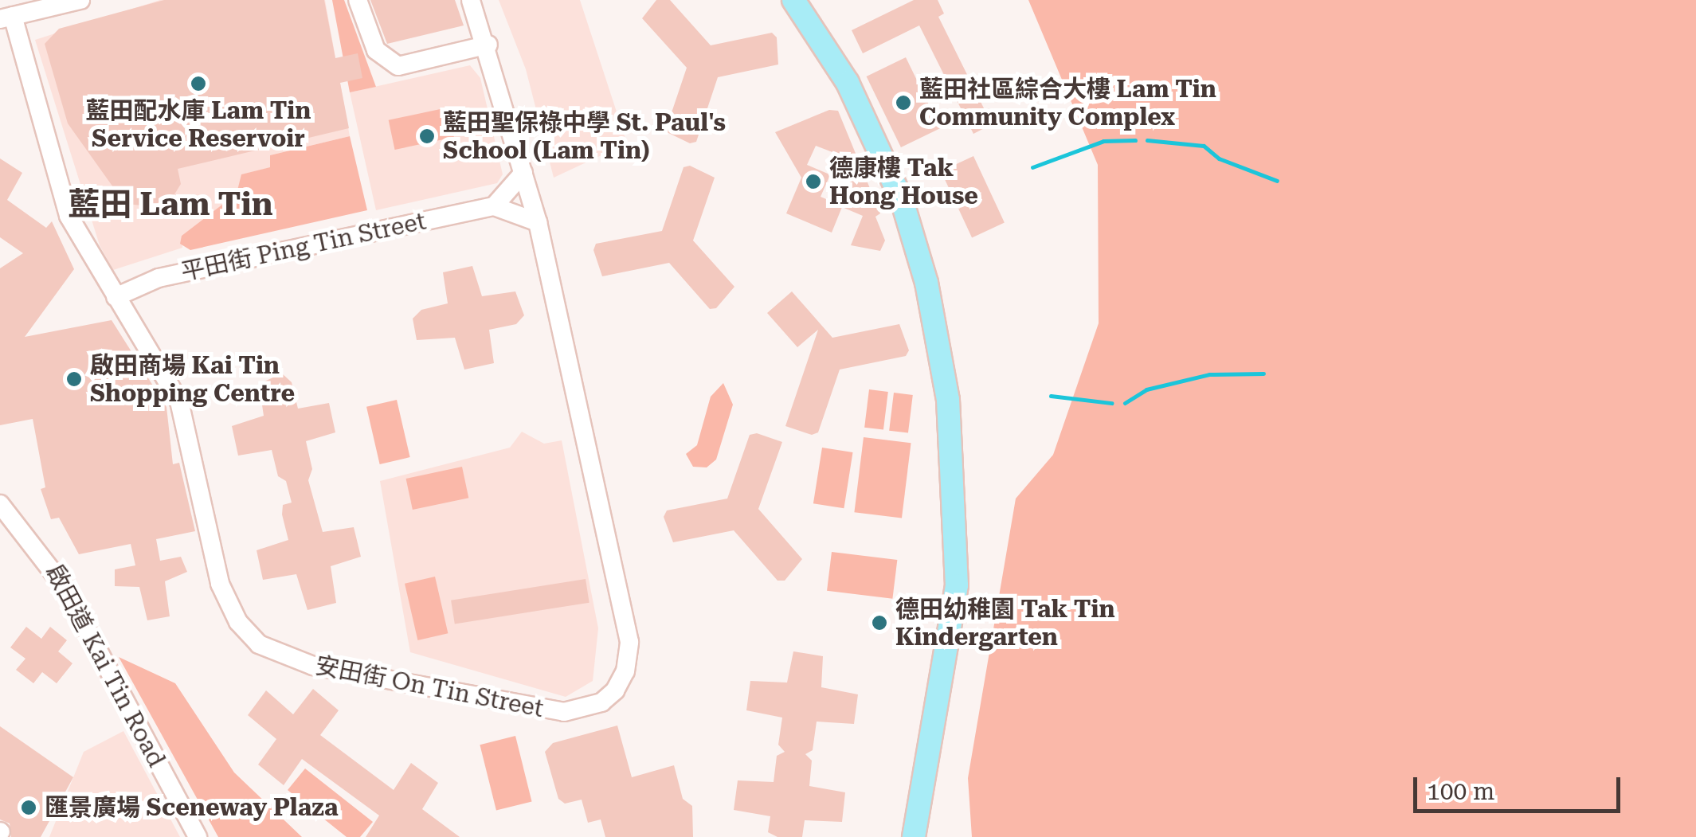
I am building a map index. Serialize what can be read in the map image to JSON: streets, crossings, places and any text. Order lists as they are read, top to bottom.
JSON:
{
  "streets": {
    "street": ["平田街 Ping Tin Street", "啟田道 Kai Tin Road", "安田街 On Tin Street"]
  },
  "crossings": [
    ["平田街 Ping Tin Street", "安田街 On Tin Street"]
  ],
  "districts": ["藍田 Lam Tin"],
  "places": [
    "藍田配水庫 Lam Tin Service Reservoir",
    "藍田社區綜合大樓 Lam Tin Community Complex",
    "藍田聖保祿中學 St. Paul's School (Lam Tin)",
    "德康樓 Tak Hong House",
    "啟田商場 Kai Tin Shopping Centre",
    "德田幼稚園 Tak Tin Kindergarten",
    "匯景廣場 Sceneway Plaza"
  ],
  "scale_bar": "100 m"
}
